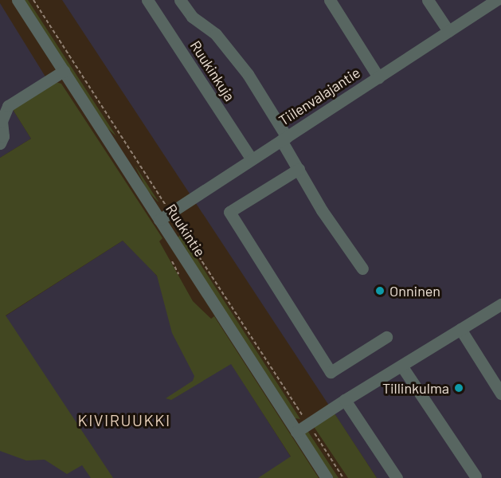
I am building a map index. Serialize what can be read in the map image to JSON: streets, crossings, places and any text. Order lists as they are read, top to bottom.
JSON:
{
  "streets": {
    "street": ["Ruukinkuja", "Tiilenvalajantie", "Ruukintie"]
  },
  "crossings": [
    ["Ruukinkuja", "Tiilenvalajantie"],
    ["Tiilenvalajantie", "Ruukintie"]
  ],
  "districts": ["KIVIRUUKKI"],
  "places": ["Onninen", "Tillinkulma"]
}
